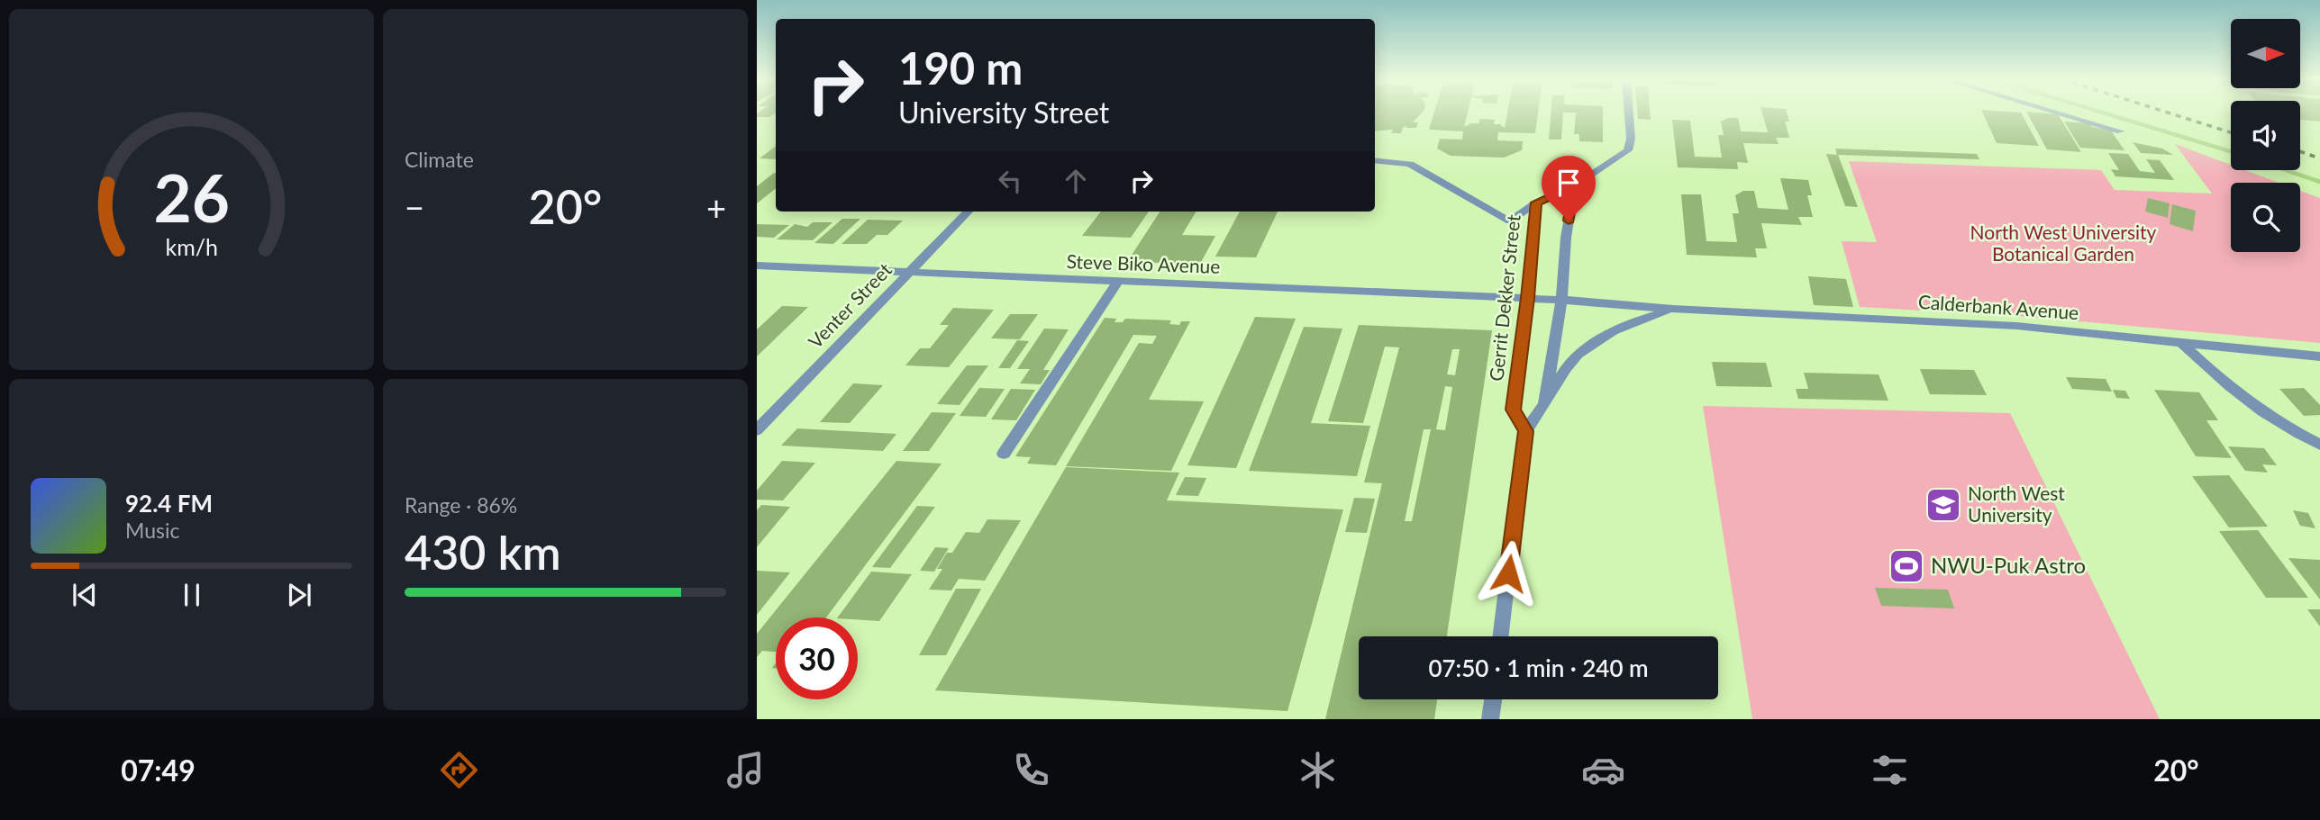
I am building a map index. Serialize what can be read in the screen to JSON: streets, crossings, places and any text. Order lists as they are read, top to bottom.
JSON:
{
  "streets": {
    "street": [
      "Steve Biko Avenue",
      "Gerrit Dekker Street",
      "Venter Street",
      "Calderbank Avenue"
    ]
  },
  "crossings": [
    ["Steve Biko Avenue", "Gerrit Dekker Street"],
    ["Steve Biko Avenue", "Venter Street"],
    ["Steve Biko Avenue", "Calderbank Avenue"],
    ["Gerrit Dekker Street", "Calderbank Avenue"]
  ],
  "parks": ["North West University Botanical Garden"],
  "places": {
    "school or university": ["North West University"],
    "sports": ["NWU-Puk Astro"]
  },
  "north": "right",
  "page": {
    "tile": [
      "Climate",
      ["Range · 86%", "430 km"]
    ],
    "turn": ["190 m", "University Street"],
    "heat": ["−", "20°", "+"],
    "song": ["92.4 FM", "Music"],
    "limit": "30",
    "trip": "07:50 · 1 min · 240 m",
    "tabs": ["07:49", "20°"],
    "gauge": ["26", "km/h"]
  }
}
